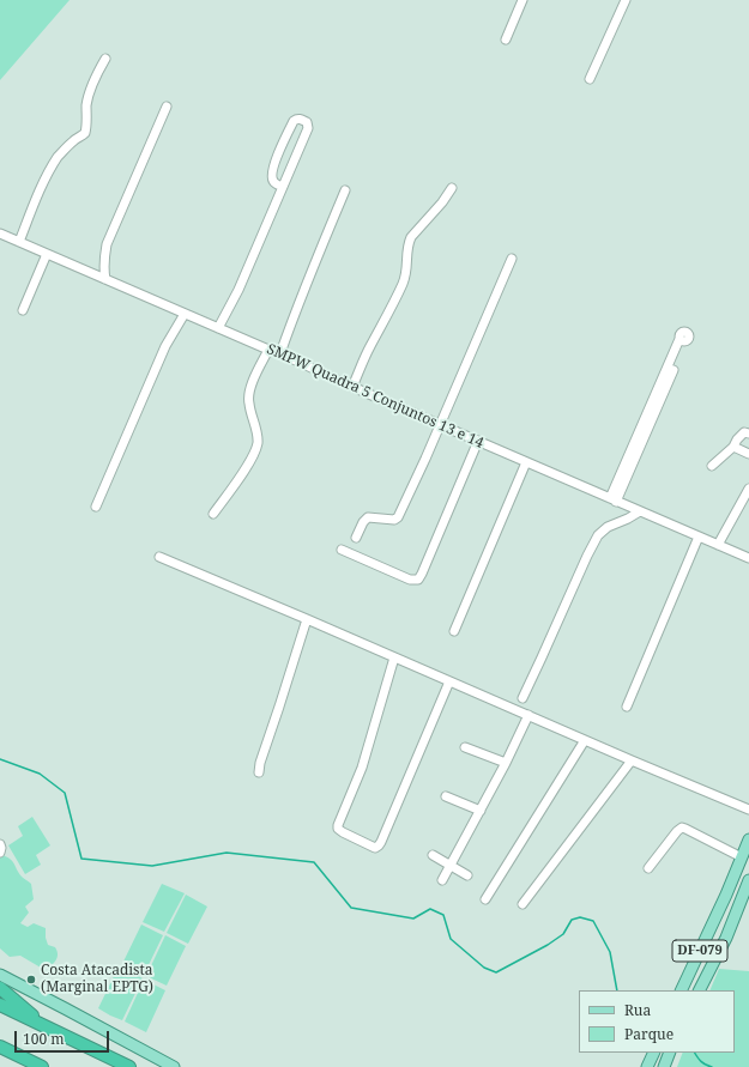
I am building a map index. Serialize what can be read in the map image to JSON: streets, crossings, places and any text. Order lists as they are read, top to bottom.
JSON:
{
  "streets": {
    "main road": ["DF-079"],
    "street": ["SMPW Quadra 5 Conjuntos 13 e 14"]
  },
  "places": ["Costa Atacadista (Marginal EPTG)"],
  "legend": ["Rua", "Parque"],
  "scale_bar": "100 m"
}
